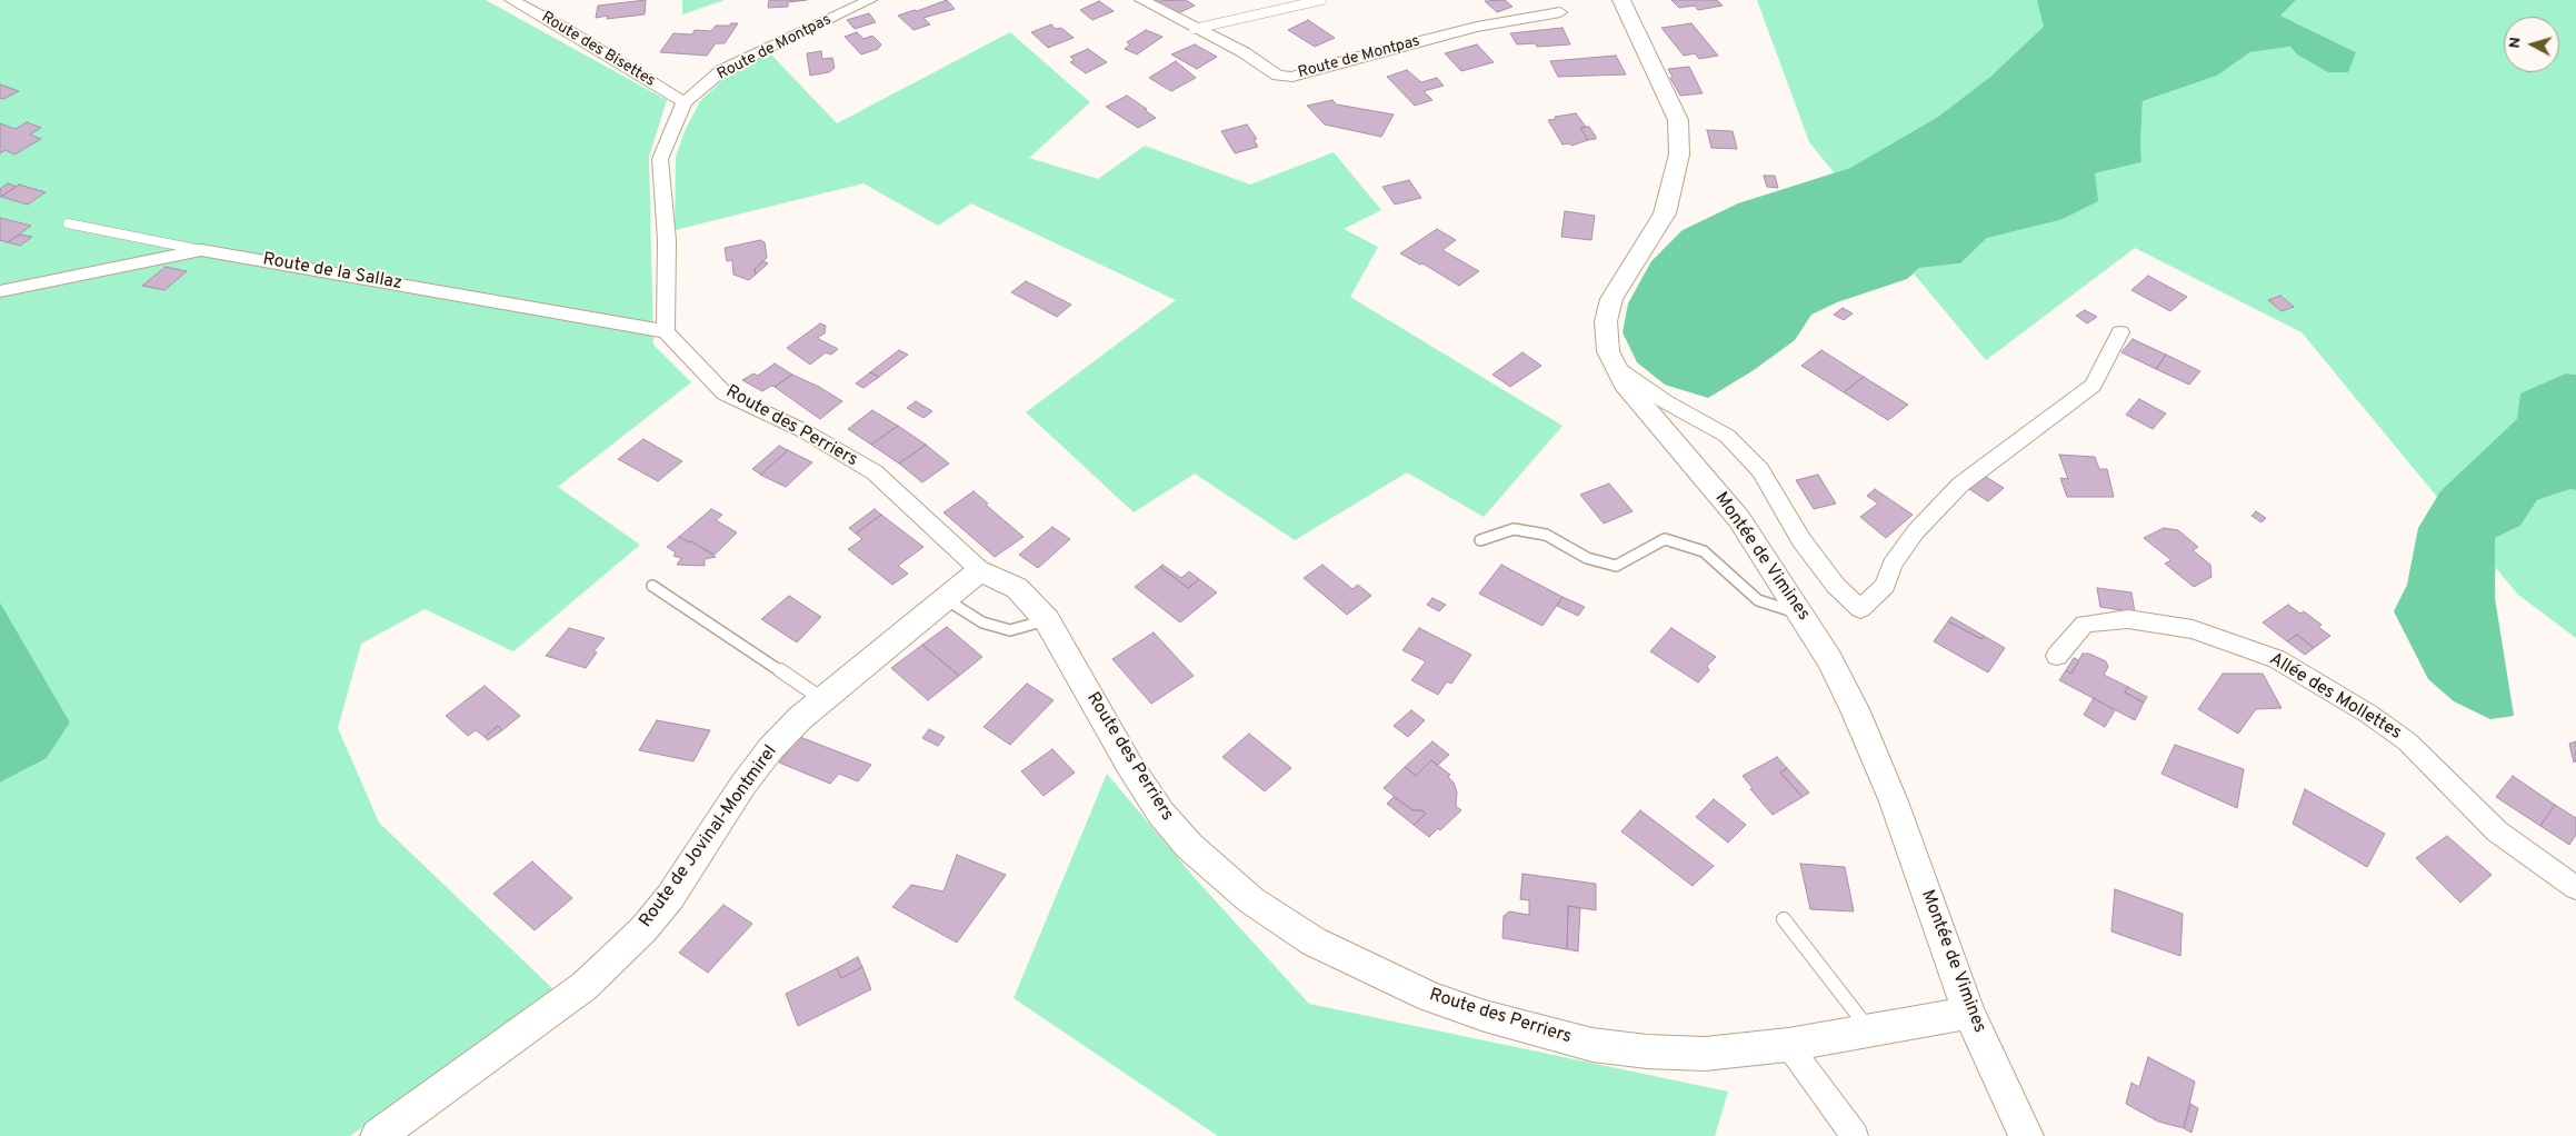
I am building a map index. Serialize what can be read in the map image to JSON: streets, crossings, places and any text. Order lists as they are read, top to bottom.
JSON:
{
  "streets": {
    "street": [
      "Route de Montpas",
      "Route des Bisettes",
      "Route de la Sallaz",
      "Route des Perriers",
      "Montée de Vimines",
      "Allée des Mollettes",
      "Route de Jovinal-Montmirel"
    ]
  },
  "crossings": [
    ["Route de Montpas", "Route des Bisettes"],
    ["Route de Montpas", "Route de la Sallaz"],
    ["Route de Montpas", "Route des Perriers"],
    ["Route de la Sallaz", "Route des Perriers"],
    ["Route des Perriers", "Montée de Vimines"],
    ["Route des Perriers", "Route de Jovinal-Montmirel"]
  ],
  "north": "left"
}
